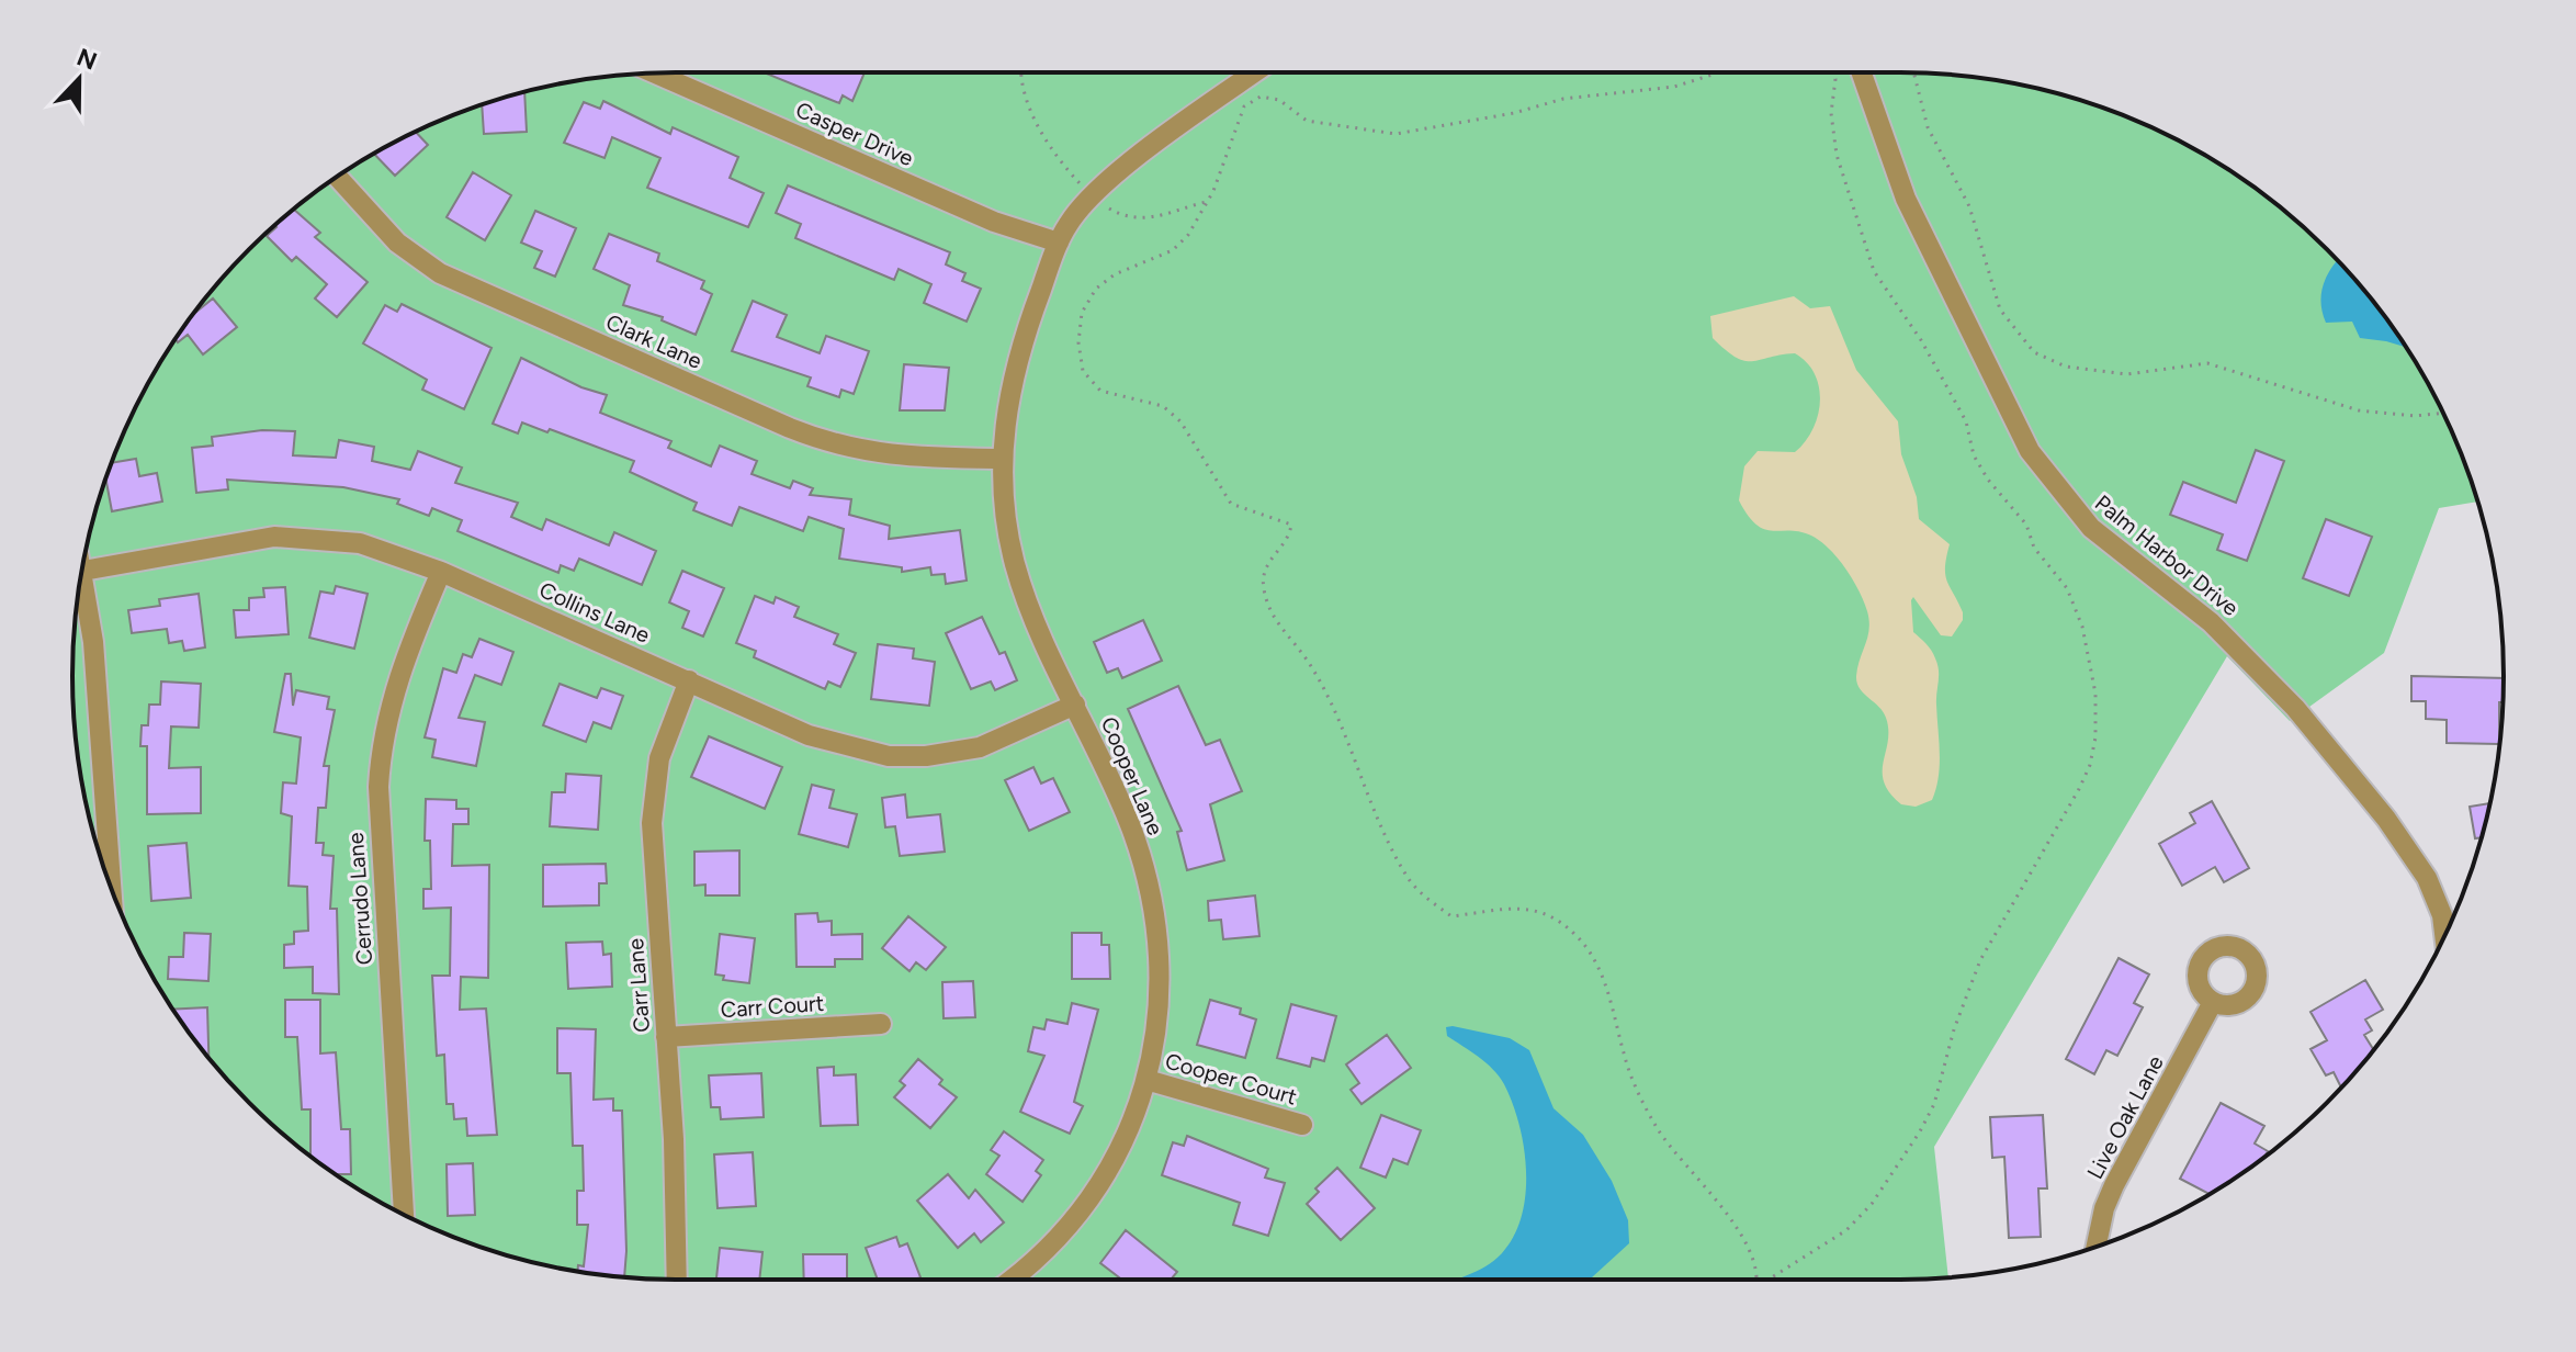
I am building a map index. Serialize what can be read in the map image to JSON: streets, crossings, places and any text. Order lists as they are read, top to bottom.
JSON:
{
  "streets": {
    "street": [
      "Casper Drive",
      "Clark Lane",
      "Palm Harbor Drive",
      "Collins Lane",
      "Cooper Lane",
      "Cerrudo Lane",
      "Carr Lane",
      "Carr Court",
      "Cooper Court",
      "Live Oak Lane"
    ]
  },
  "crossings": [
    ["Casper Drive", "Cooper Lane"],
    ["Clark Lane", "Cooper Lane"],
    ["Collins Lane", "Cooper Lane"],
    ["Collins Lane", "Cerrudo Lane"],
    ["Collins Lane", "Carr Lane"],
    ["Cooper Lane", "Cooper Court"],
    ["Carr Lane", "Carr Court"]
  ],
  "north": "top"
}
